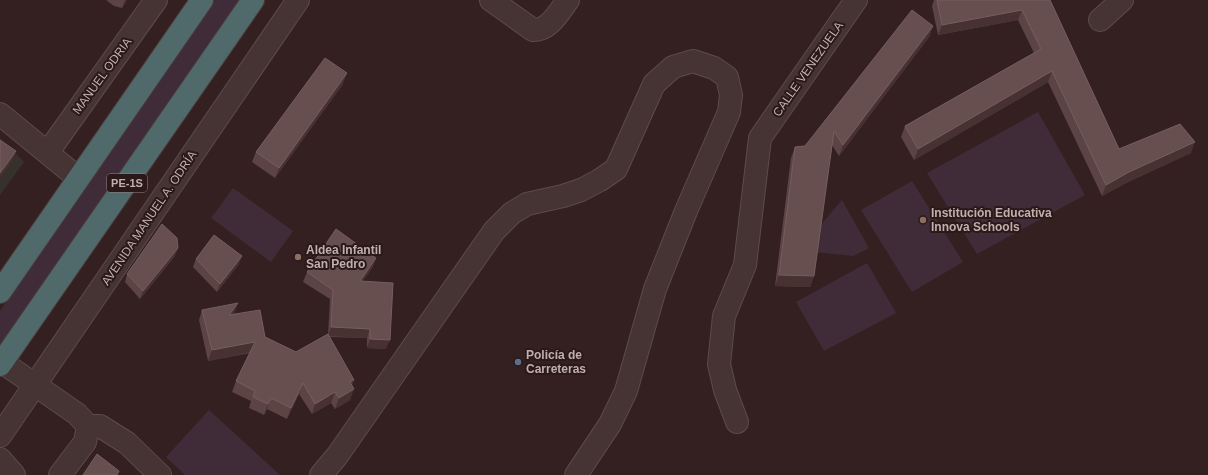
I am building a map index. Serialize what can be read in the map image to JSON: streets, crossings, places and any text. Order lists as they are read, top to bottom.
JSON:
{
  "streets": {
    "highway": ["PE-1S"],
    "street": ["CALLE VENEZUELA", "MANUEL ODRIA", "AVENIDA MANUEL A. ODRÍA"]
  },
  "places": ["Institución Educativa Innova Schools", "Aldea Infantil San Pedro", "Policía de Carreteras"]
}
